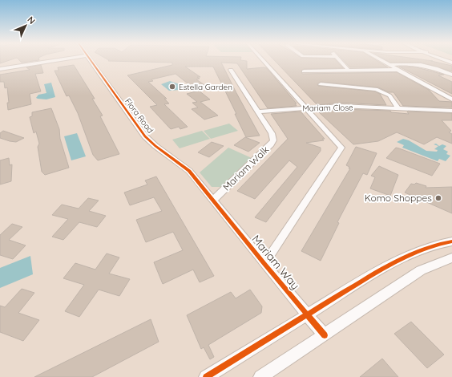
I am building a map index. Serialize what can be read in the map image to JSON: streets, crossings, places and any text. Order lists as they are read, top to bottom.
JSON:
{
  "streets": {
    "street": [
      "Mariam Close",
      "Flora Road",
      "Mariam Walk",
      "Mariam Way"
    ]
  },
  "crossings": [
    ["Mariam Close", "Mariam Walk"],
    ["Mariam Close", "Mariam Way"],
    ["Flora Road", "Mariam Walk"],
    ["Flora Road", "Mariam Way"],
    ["Mariam Walk", "Mariam Way"]
  ],
  "places": ["Estella Garden", "Komo Shoppes"],
  "north": "top right"
}
